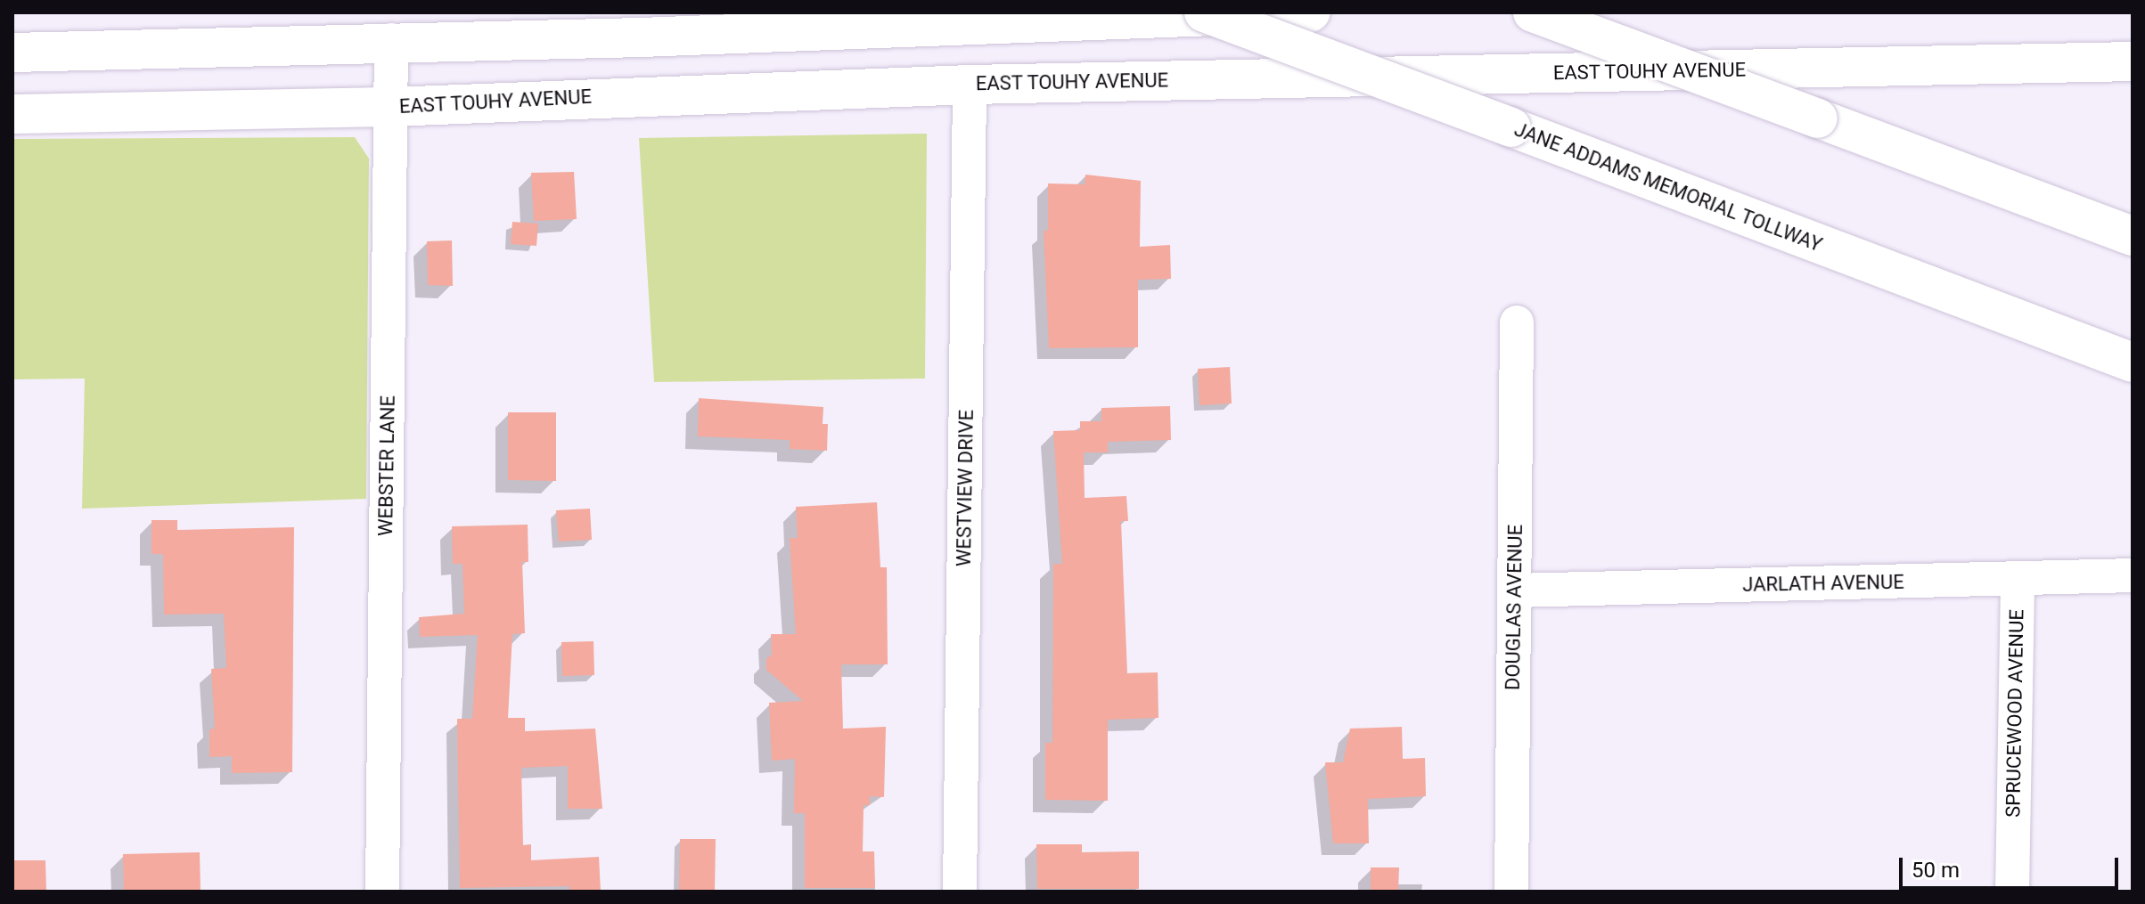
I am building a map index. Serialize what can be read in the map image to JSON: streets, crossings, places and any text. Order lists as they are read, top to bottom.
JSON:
{
  "streets": {
    "main road": ["EAST TOUHY AVENUE", "JANE ADDAMS MEMORIAL TOLLWAY"],
    "street": [
      "WEBSTER LANE",
      "WESTVIEW DRIVE",
      "JARLATH AVENUE",
      "DOUGLAS AVENUE",
      "SPRUCEWOOD AVENUE"
    ]
  },
  "crossings": [
    ["EAST TOUHY AVENUE", "WEBSTER LANE"],
    ["EAST TOUHY AVENUE", "WESTVIEW DRIVE"],
    ["JARLATH AVENUE", "DOUGLAS AVENUE"],
    ["JARLATH AVENUE", "SPRUCEWOOD AVENUE"]
  ],
  "scale_bar": "50 m"
}
